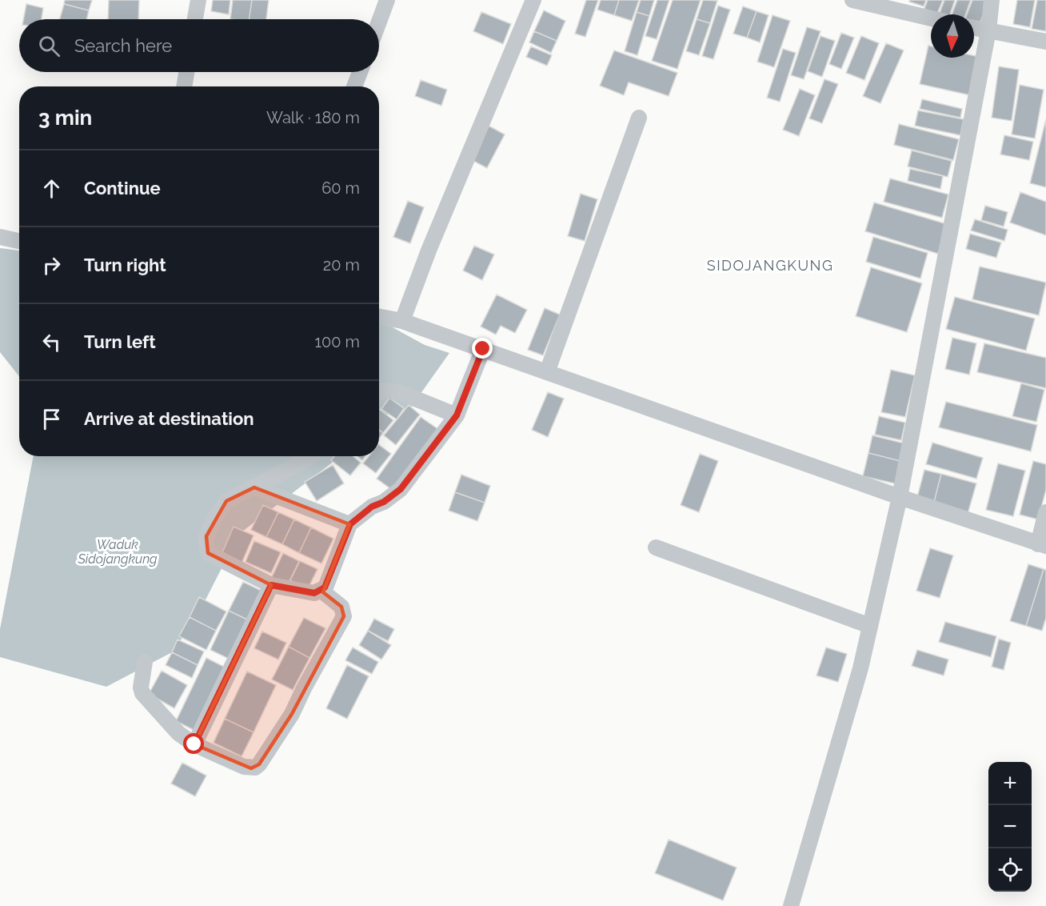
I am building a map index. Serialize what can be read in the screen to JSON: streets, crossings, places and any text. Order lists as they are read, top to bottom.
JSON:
{
  "districts": ["SIDOJANGKUNG"],
  "water": ["Waduk Sidojangkung"],
  "north": "bottom",
  "page": {
    "search": "Search here",
    "heading": ["3 min", "Walk · 180 m"],
    "list": [
      ["Continue", "60 m"],
      ["Turn right", "20 m"],
      ["Turn left", "100 m"],
      "Arrive at destination"
    ],
    "map_buttons": ["+", "−"]
  }
}
